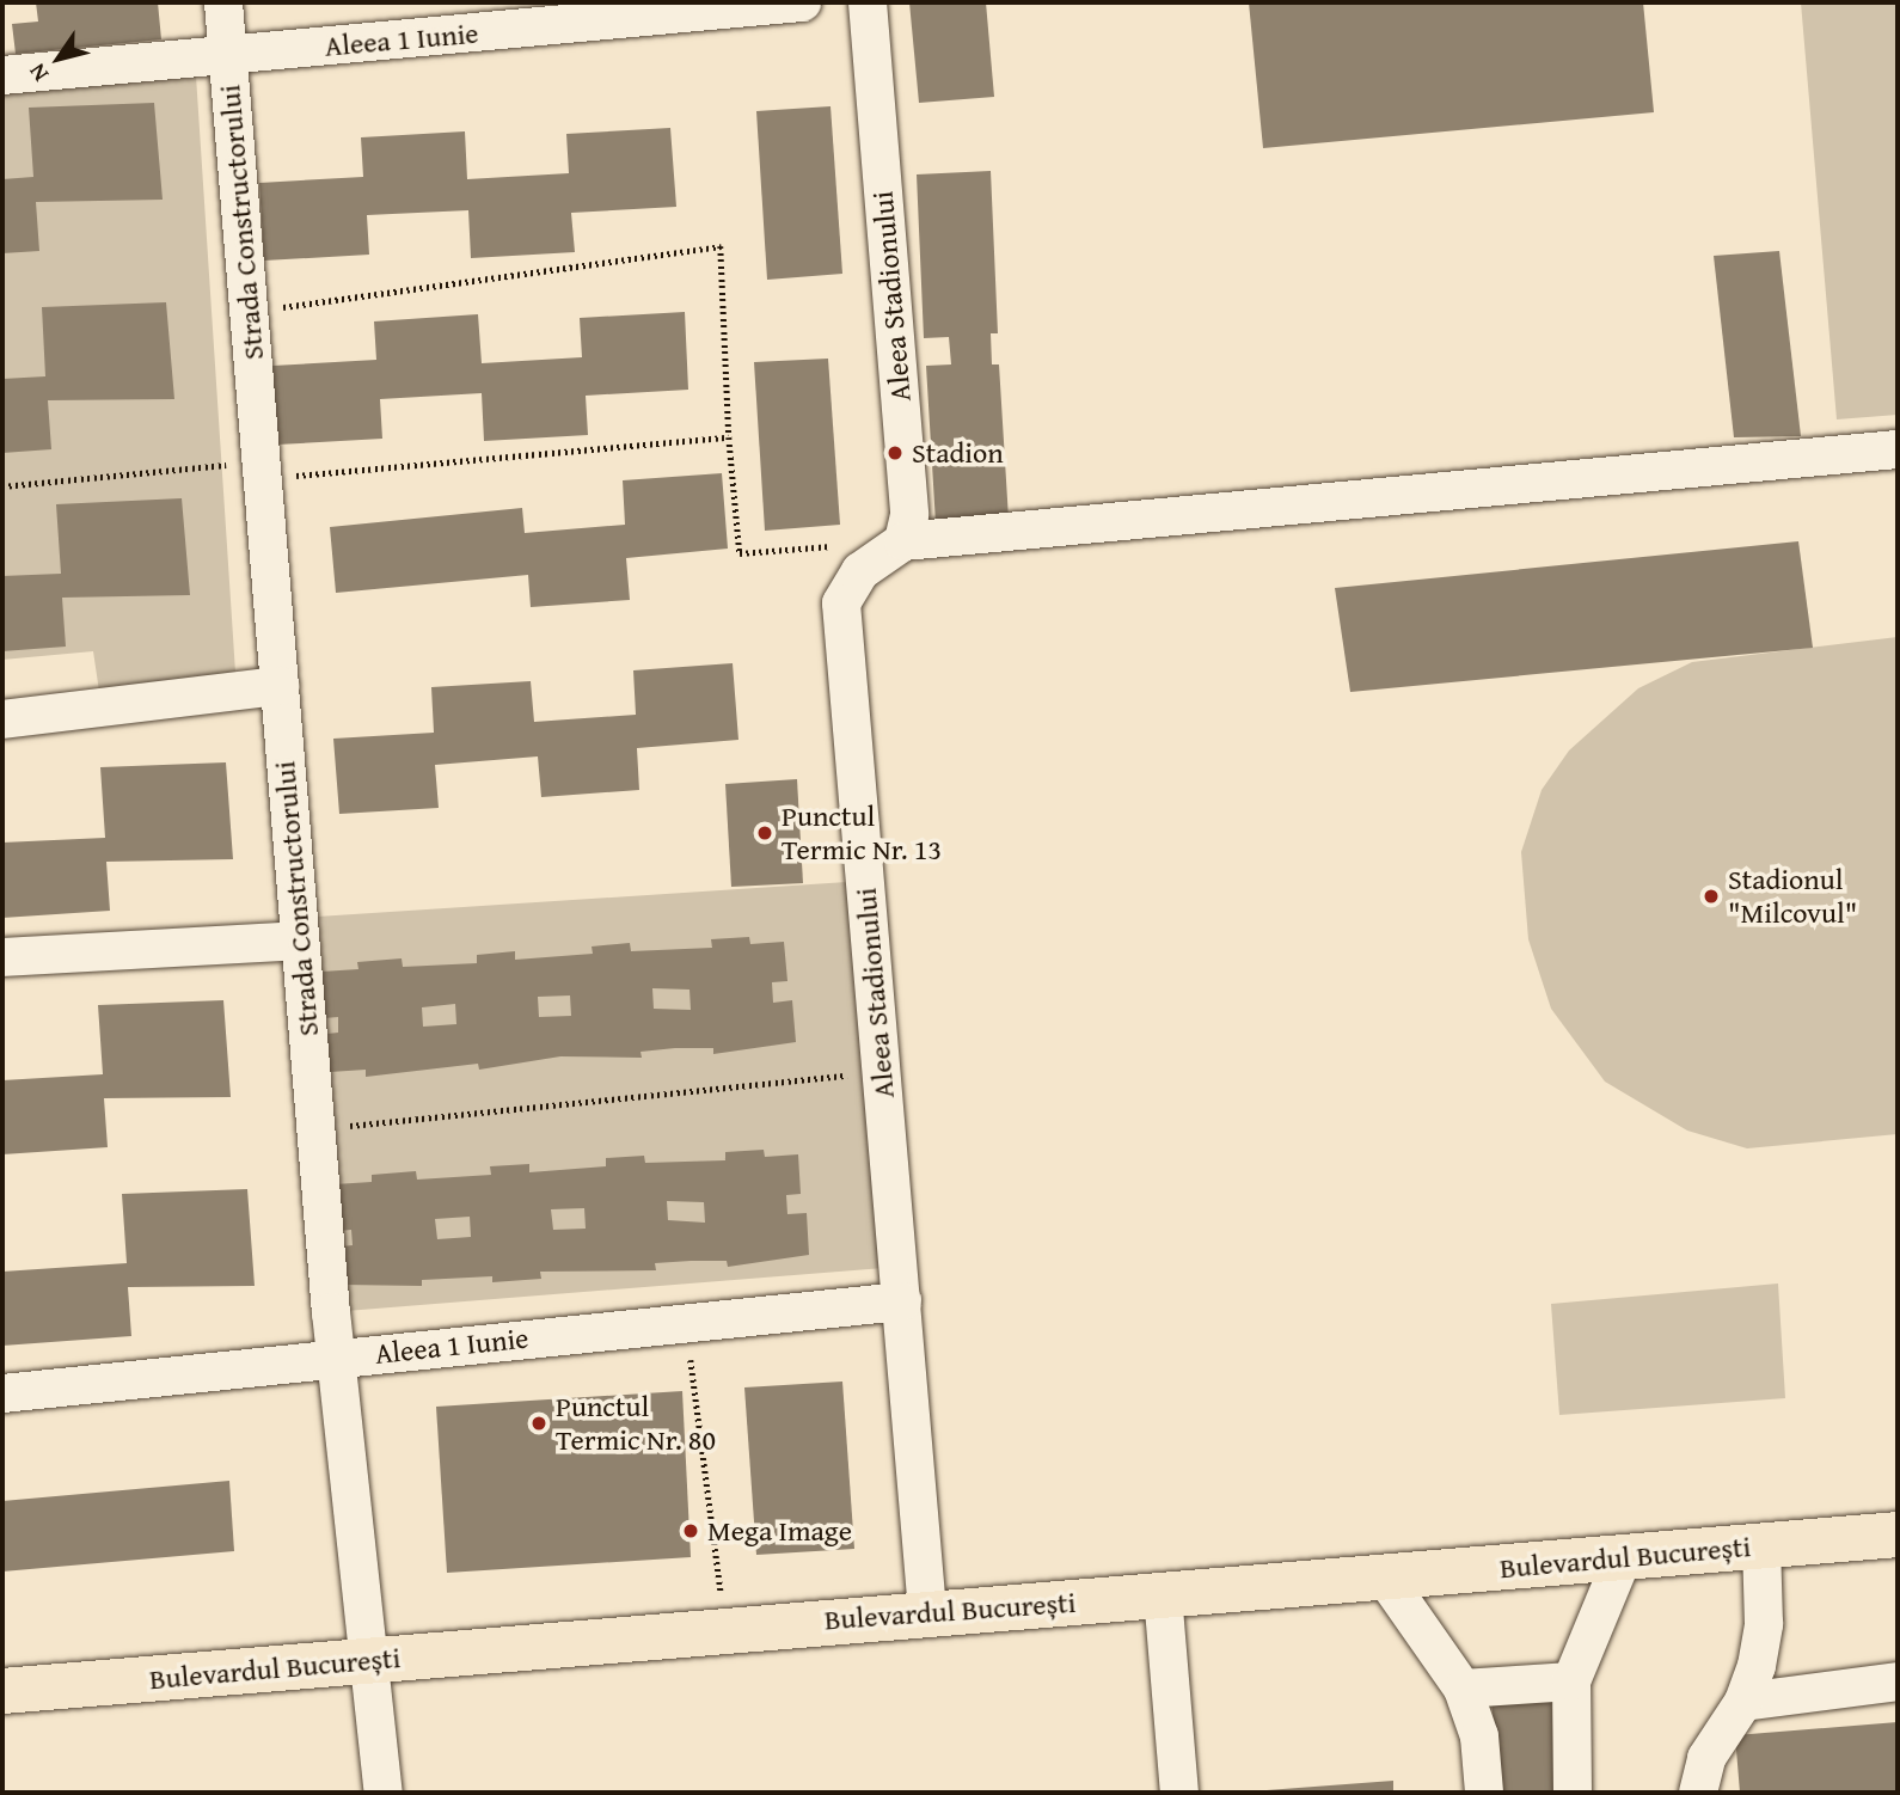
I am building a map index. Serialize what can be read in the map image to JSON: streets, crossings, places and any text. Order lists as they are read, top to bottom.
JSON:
{
  "streets": {
    "main road": ["Bulevardul București"],
    "street": ["Aleea 1 Iunie", "Strada Constructorului", "Aleea Stadionului"]
  },
  "crossings": [
    ["Aleea 1 Iunie", "Strada Constructorului"],
    ["Aleea 1 Iunie", "Aleea Stadionului"],
    ["Strada Constructorului", "Bulevardul București"],
    ["Aleea Stadionului", "Bulevardul București"]
  ],
  "places": [
    "Stadion",
    "Punctul Termic Nr. 13",
    "Stadionul \"Milcovul\"",
    "Punctul Termic Nr. 80",
    "Mega Image"
  ],
  "north": "bottom left"
}
